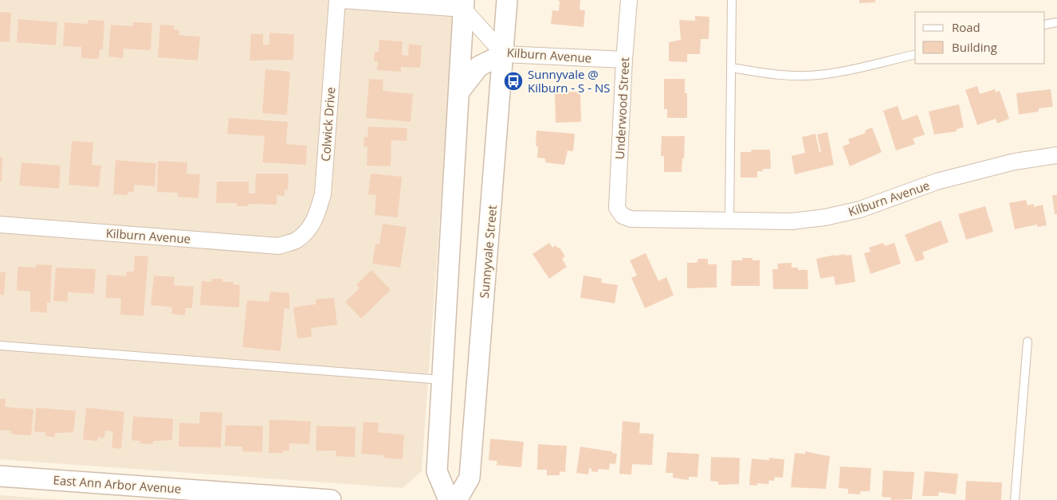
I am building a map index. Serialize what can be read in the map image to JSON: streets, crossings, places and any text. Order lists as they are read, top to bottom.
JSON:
{
  "streets": {
    "street": [
      "Kilburn Avenue",
      "Underwood Street",
      "Colwick Drive",
      "Sunnyvale Street",
      "East Ann Arbor Avenue"
    ]
  },
  "crossings": [
    ["Kilburn Avenue", "Underwood Street"],
    ["Kilburn Avenue", "Colwick Drive"],
    ["Kilburn Avenue", "Sunnyvale Street"]
  ],
  "places": {
    "bus stop": ["Sunnyvale @ Kilburn - S - NS"]
  },
  "legend": ["Road", "Building"]
}
